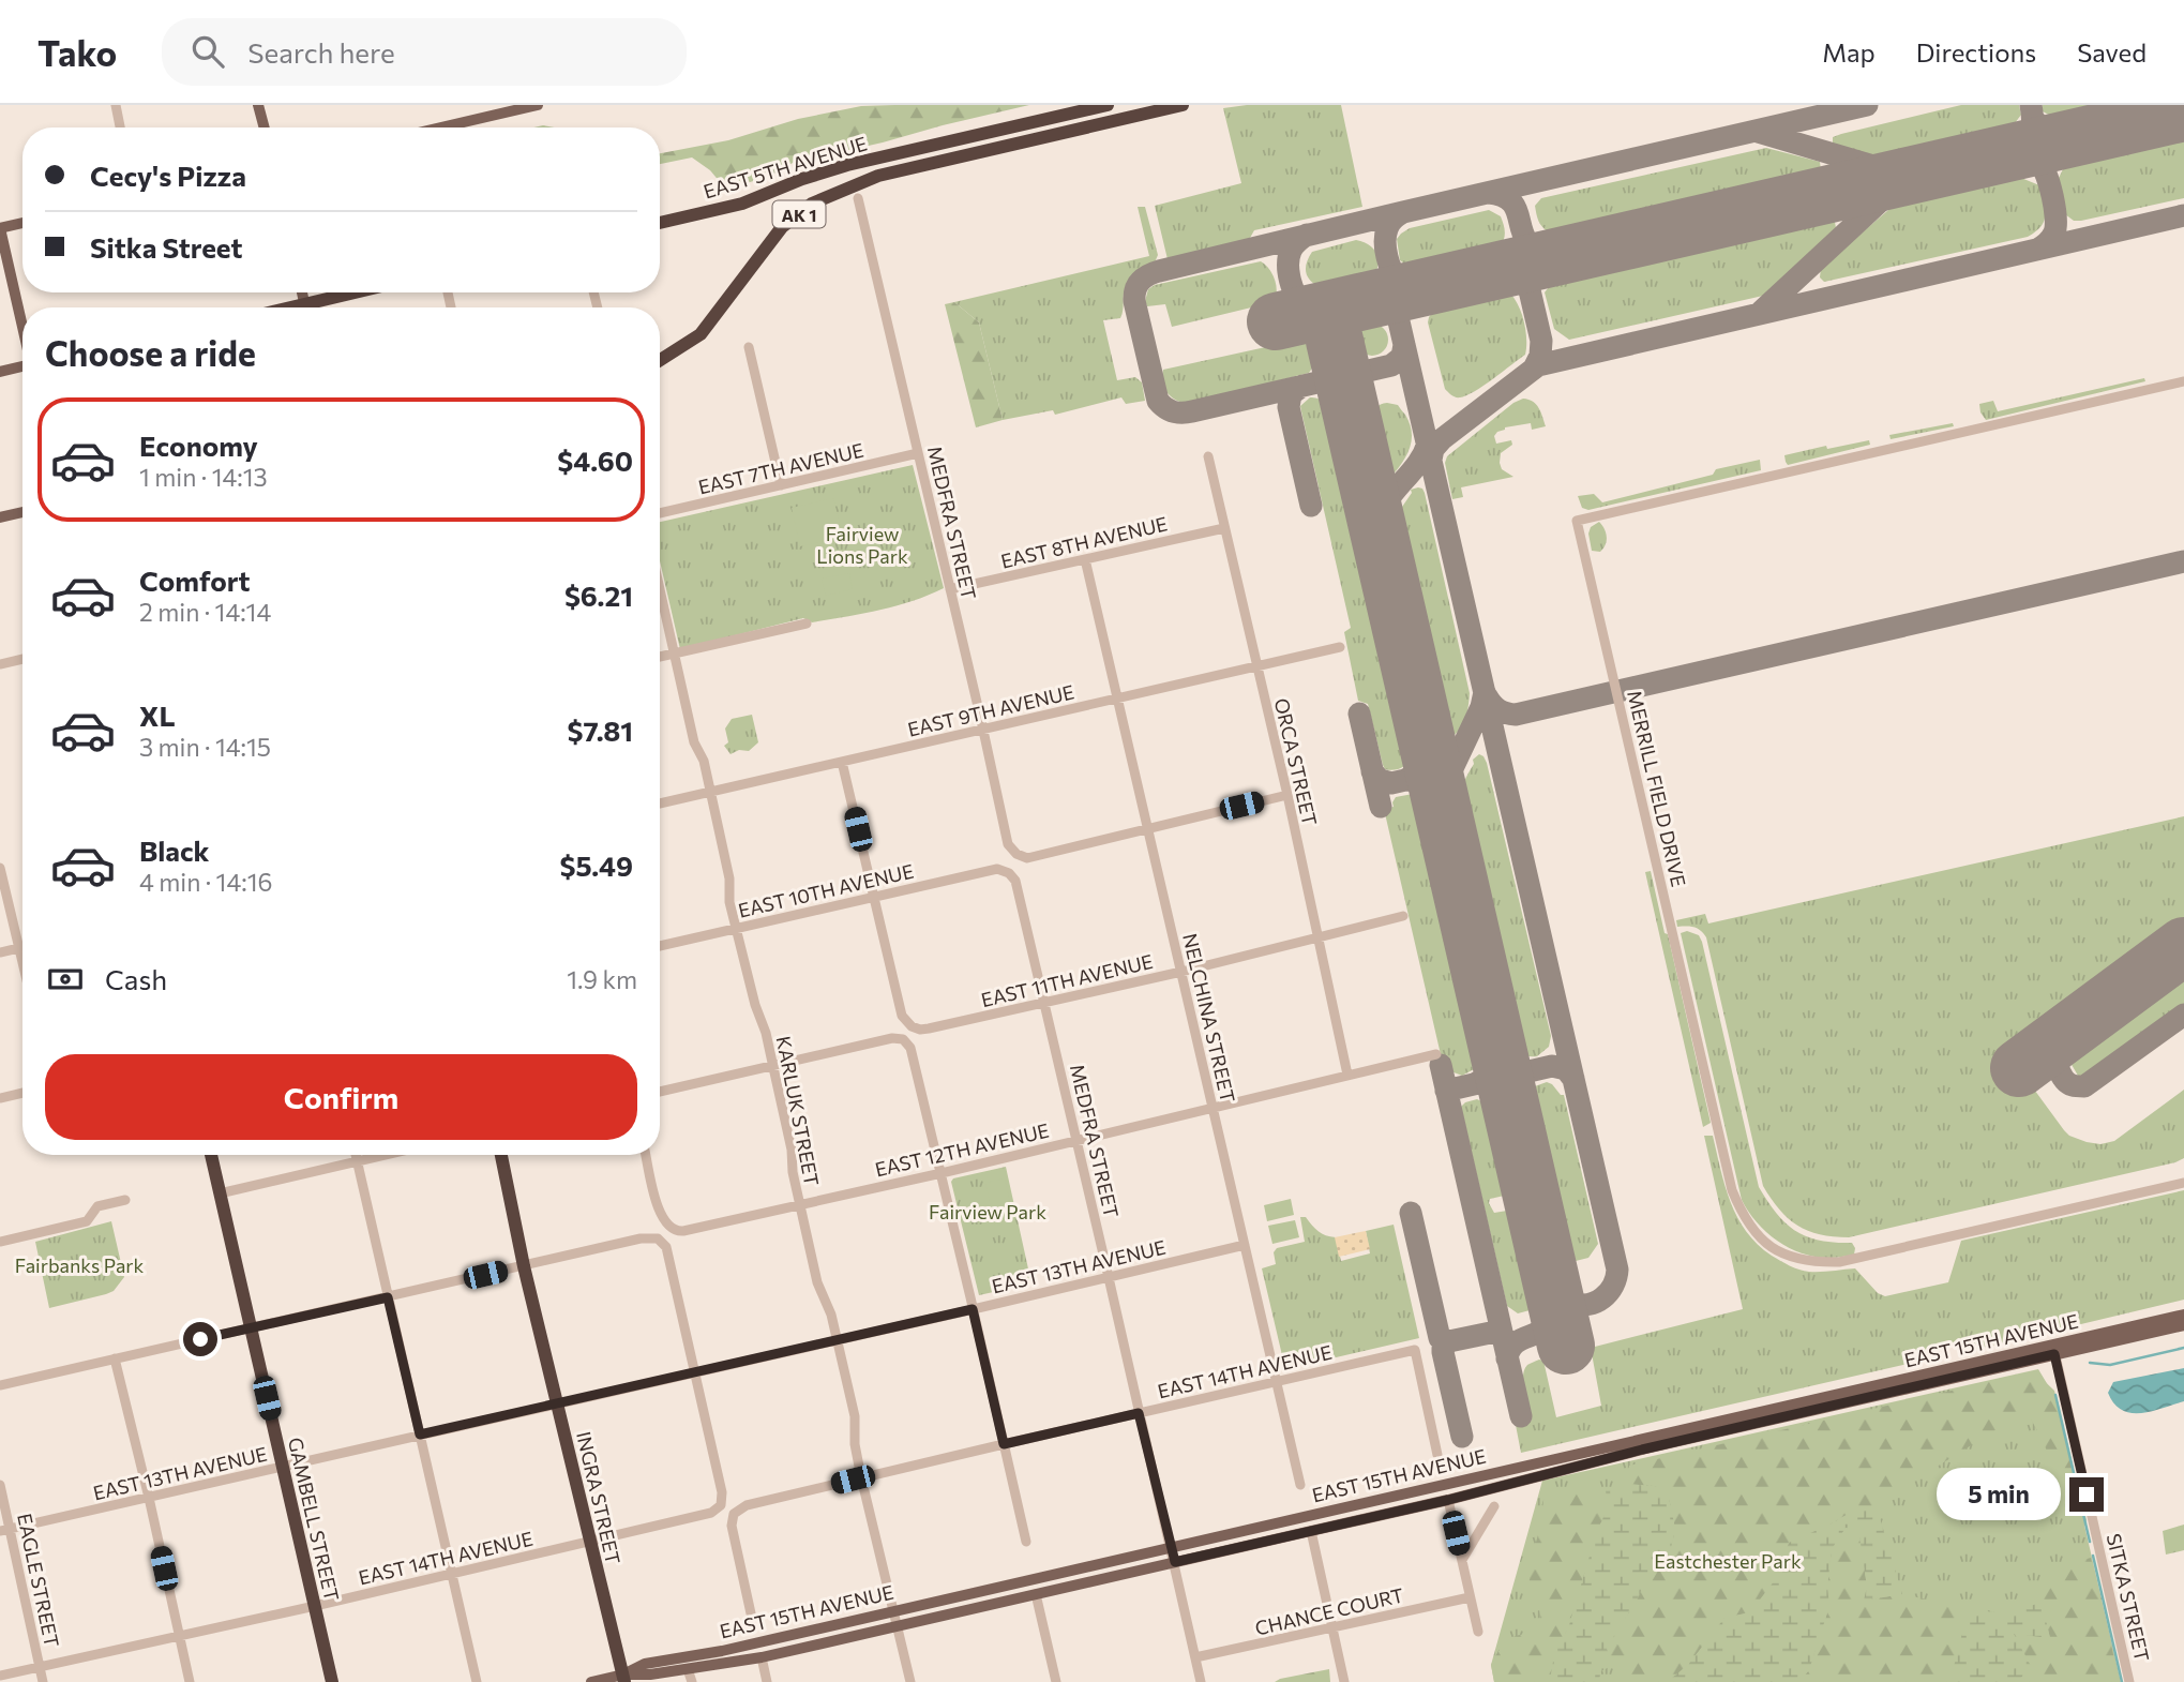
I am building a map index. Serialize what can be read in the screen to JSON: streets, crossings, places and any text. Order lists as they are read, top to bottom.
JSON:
{
  "streets": {
    "highway": [
      "EAST 5TH AVENUE",
      "AK 1",
      "INGRA STREET",
      "GAMBELL STREET"
    ],
    "main road": ["EAST 15TH AVENUE"],
    "street": [
      "EAST 7TH AVENUE",
      "MEDFRA STREET",
      "EAST 8TH AVENUE",
      "EAST 9TH AVENUE",
      "ORCA STREET",
      "MERRILL FIELD DRIVE",
      "EAST 10TH AVENUE",
      "EAST 11TH AVENUE",
      "NELCHINA STREET",
      "KARLUK STREET",
      "EAST 12TH AVENUE",
      "EAST 13TH AVENUE",
      "EAST 14TH AVENUE",
      "EAGLE STREET",
      "SITKA STREET",
      "CHANCE COURT"
    ]
  },
  "crossings": [
    ["EAST 7TH AVENUE", "MEDFRA STREET"],
    ["MEDFRA STREET", "EAST 8TH AVENUE"],
    ["MEDFRA STREET", "EAST 9TH AVENUE"],
    ["MEDFRA STREET", "EAST 10TH AVENUE"],
    ["MEDFRA STREET", "EAST 11TH AVENUE"],
    ["MEDFRA STREET", "NELCHINA STREET"],
    ["MEDFRA STREET", "EAST 12TH AVENUE"],
    ["MEDFRA STREET", "EAST 13TH AVENUE"],
    ["MEDFRA STREET", "EAST 15TH AVENUE"],
    ["MEDFRA STREET", "EAST 14TH AVENUE"],
    ["MEDFRA STREET", "CHANCE COURT"],
    ["EAST 8TH AVENUE", "ORCA STREET"],
    ["EAST 8TH AVENUE", "NELCHINA STREET"],
    ["EAST 9TH AVENUE", "ORCA STREET"],
    ["EAST 9TH AVENUE", "NELCHINA STREET"],
    ["EAST 9TH AVENUE", "KARLUK STREET"],
    ["ORCA STREET", "EAST 11TH AVENUE"],
    ["ORCA STREET", "EAST 12TH AVENUE"],
    ["EAST 10TH AVENUE", "EAST 11TH AVENUE"],
    ["EAST 10TH AVENUE", "KARLUK STREET"],
    ["EAST 11TH AVENUE", "NELCHINA STREET"],
    ["NELCHINA STREET", "EAST 12TH AVENUE"],
    ["NELCHINA STREET", "EAST 13TH AVENUE"],
    ["NELCHINA STREET", "EAST 14TH AVENUE"],
    ["KARLUK STREET", "EAST 12TH AVENUE"],
    ["KARLUK STREET", "EAST 13TH AVENUE"],
    ["KARLUK STREET", "EAST 15TH AVENUE"],
    ["KARLUK STREET", "EAST 14TH AVENUE"],
    ["EAST 13TH AVENUE", "EAST 14TH AVENUE"],
    ["EAST 13TH AVENUE", "INGRA STREET"],
    ["EAST 13TH AVENUE", "GAMBELL STREET"],
    ["EAST 13TH AVENUE", "EAGLE STREET"],
    ["EAST 15TH AVENUE", "INGRA STREET"],
    ["EAST 15TH AVENUE", "SITKA STREET"],
    ["EAST 14TH AVENUE", "INGRA STREET"],
    ["EAST 14TH AVENUE", "GAMBELL STREET"],
    ["EAST 14TH AVENUE", "EAGLE STREET"]
  ],
  "parks": [
    "Fairview Lions Park",
    "Fairview Park",
    "Fairbanks Park",
    "Eastchester Park"
  ],
  "page": {
    "header": "Tako",
    "search": "Search here",
    "nav": ["Map", "Directions", "Saved"],
    "banner": ["Cecy's Pizza", "Sitka Street"],
    "heading": "Choose a ride",
    "list": [
      {
        "name": "Economy",
        "note": "1 min · 14:13",
        "value": "$4.60"
      },
      {
        "name": "Comfort",
        "note": "2 min · 14:14",
        "value": "$6.21"
      },
      {
        "name": "XL",
        "note": "3 min · 14:15",
        "value": "$7.81"
      },
      {
        "name": "Black",
        "note": "4 min · 14:16",
        "value": "$5.49"
      }
    ],
    "pay": ["Cash", "1.9 km"],
    "buttons": "Confirm",
    "bubble": "5 min"
  }
}
